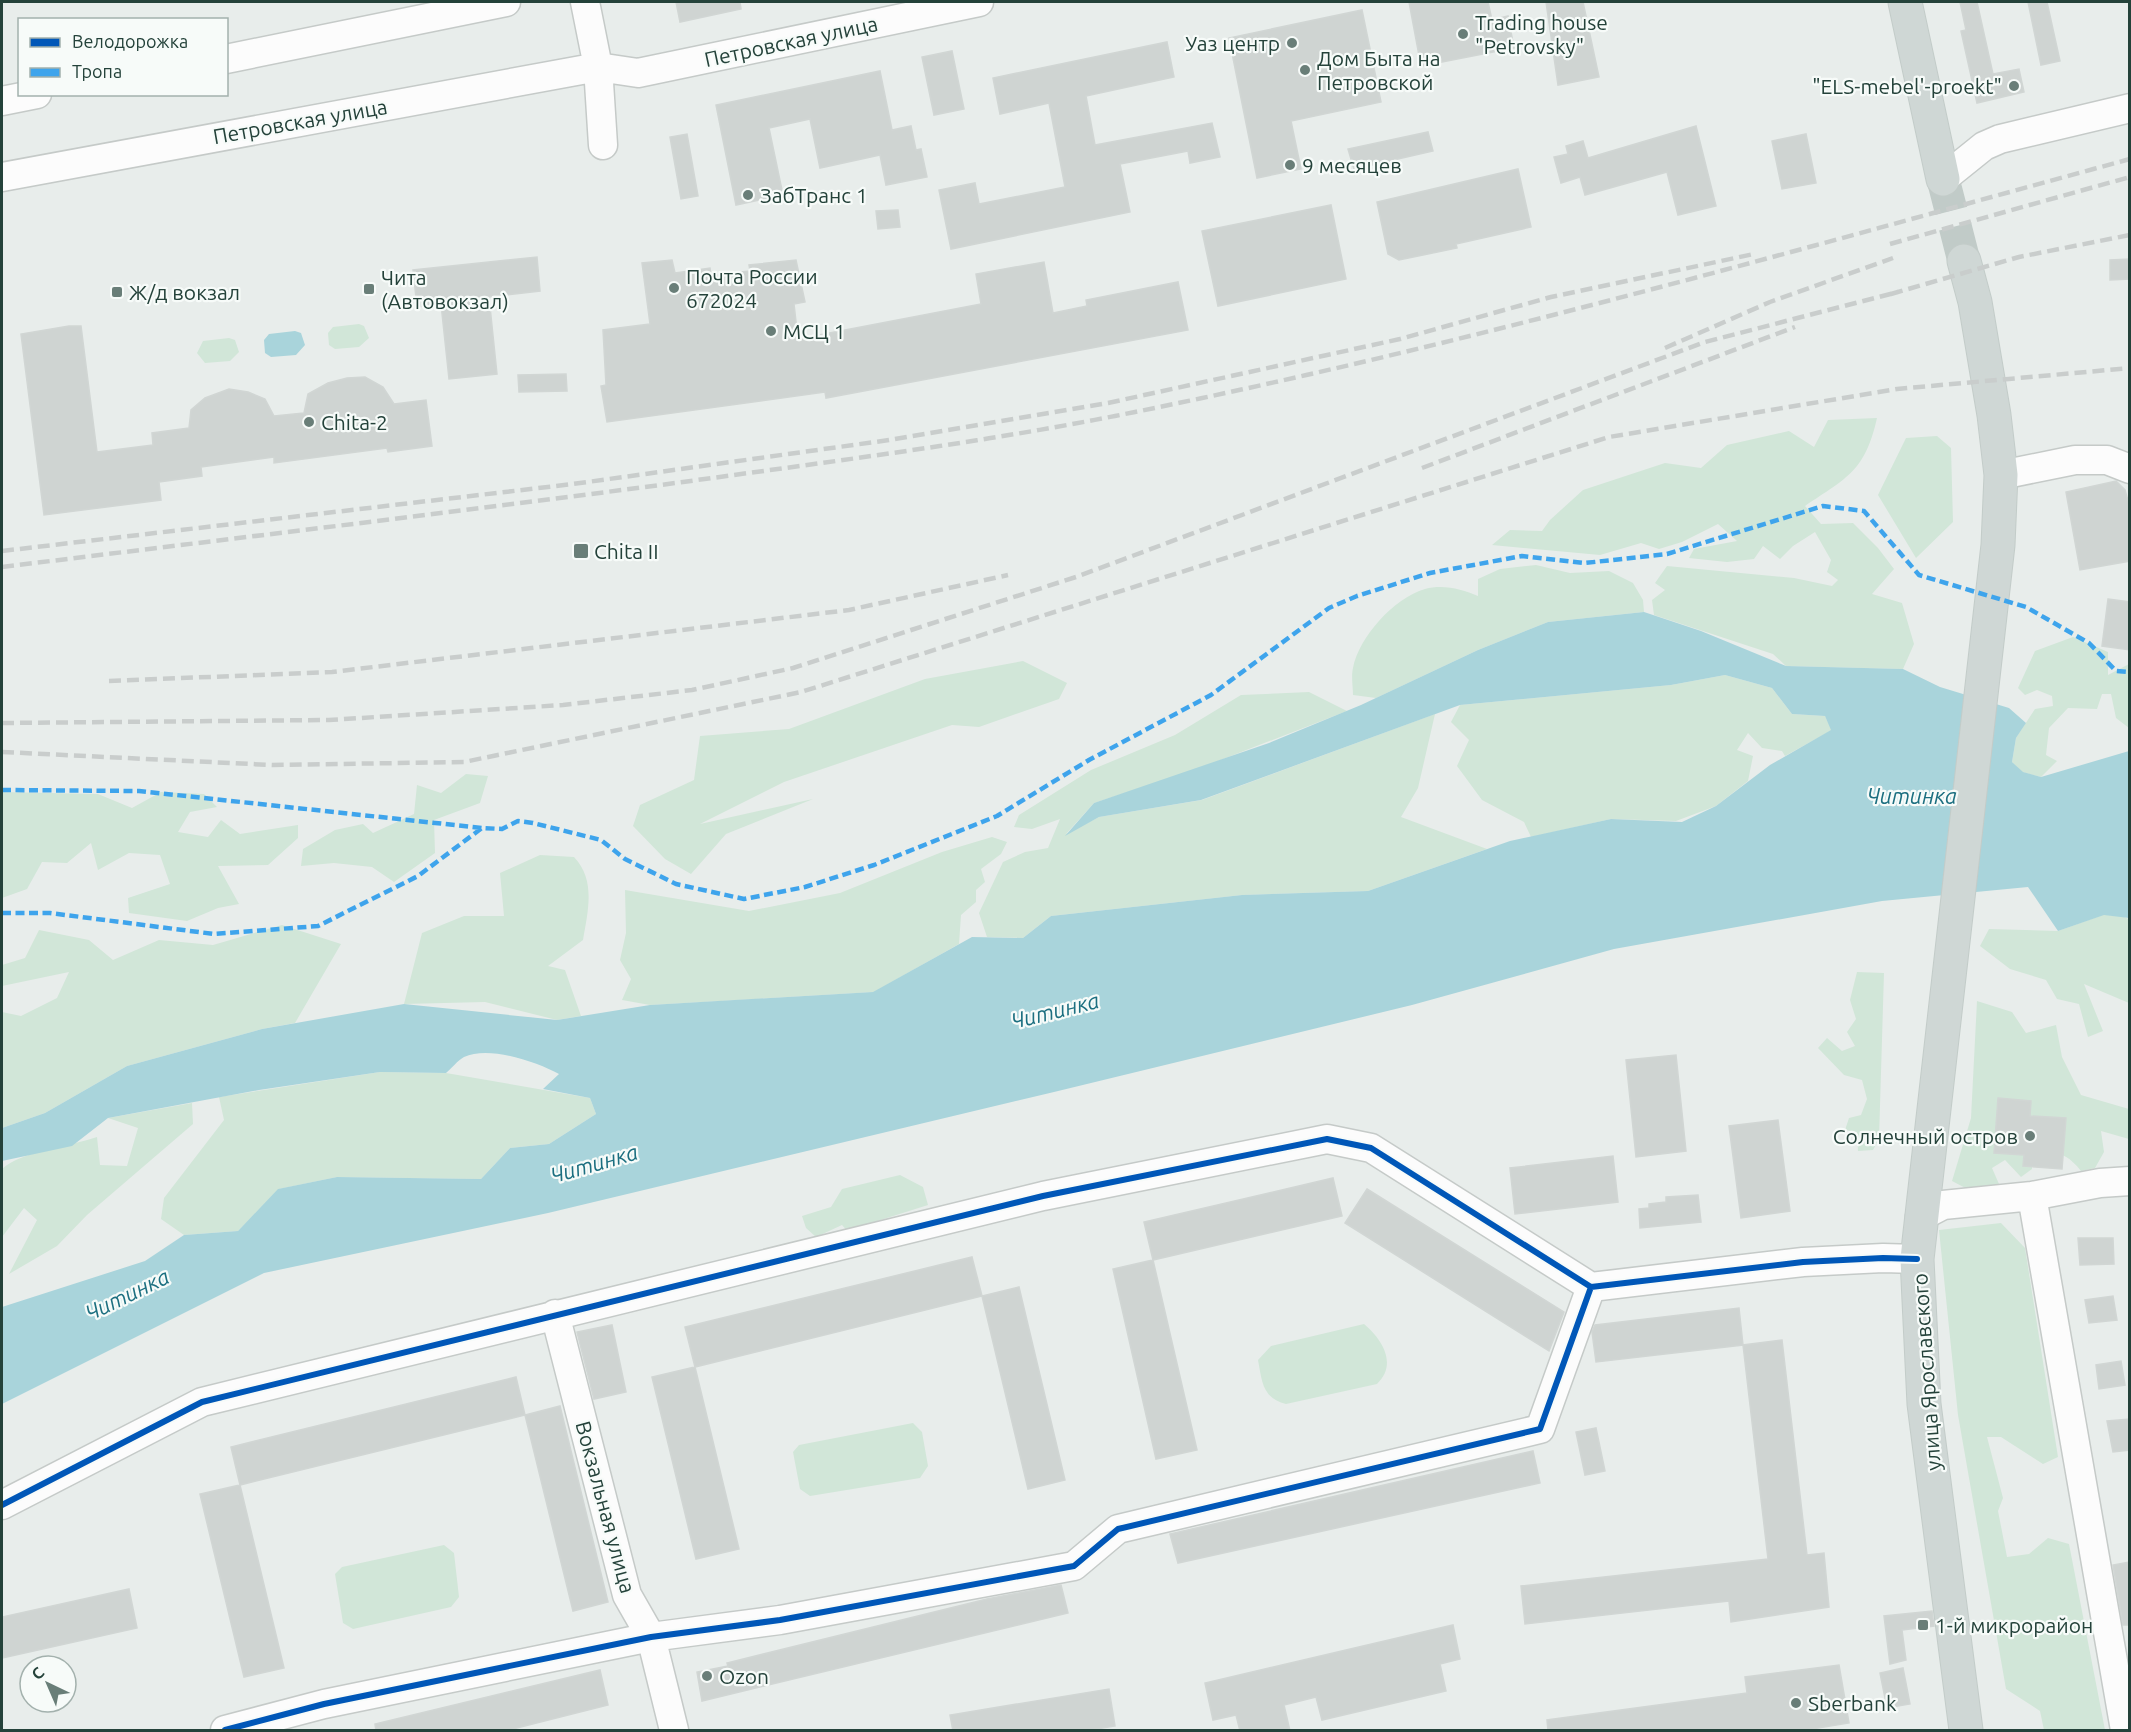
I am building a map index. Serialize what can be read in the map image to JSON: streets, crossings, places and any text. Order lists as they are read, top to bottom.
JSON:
{
  "streets": {
    "main road": ["улица Ярославского"],
    "street": ["Петровская улица", "Вокзальная улица"]
  },
  "water": ["Читинка"],
  "places": {
    "other": [
      "Trading house \"Petrovsky\"",
      "Уаз центр",
      "Дом Быта на Петровской",
      "\"ELS-mebel'-proekt\"",
      "9 месяцев",
      "ЗабТранс 1",
      "Почта России 672024",
      "МСЦ 1",
      "Chita-2",
      "Солнечный остров",
      "Ozon",
      "Sberbank"
    ],
    "transit": [
      "Чита (Автовокзал)",
      "Ж/д вокзал",
      "Chita II",
      "1-й микрорайон"
    ]
  },
  "legend": ["Велодорожка", "Тропа"],
  "north": "top left"
}
